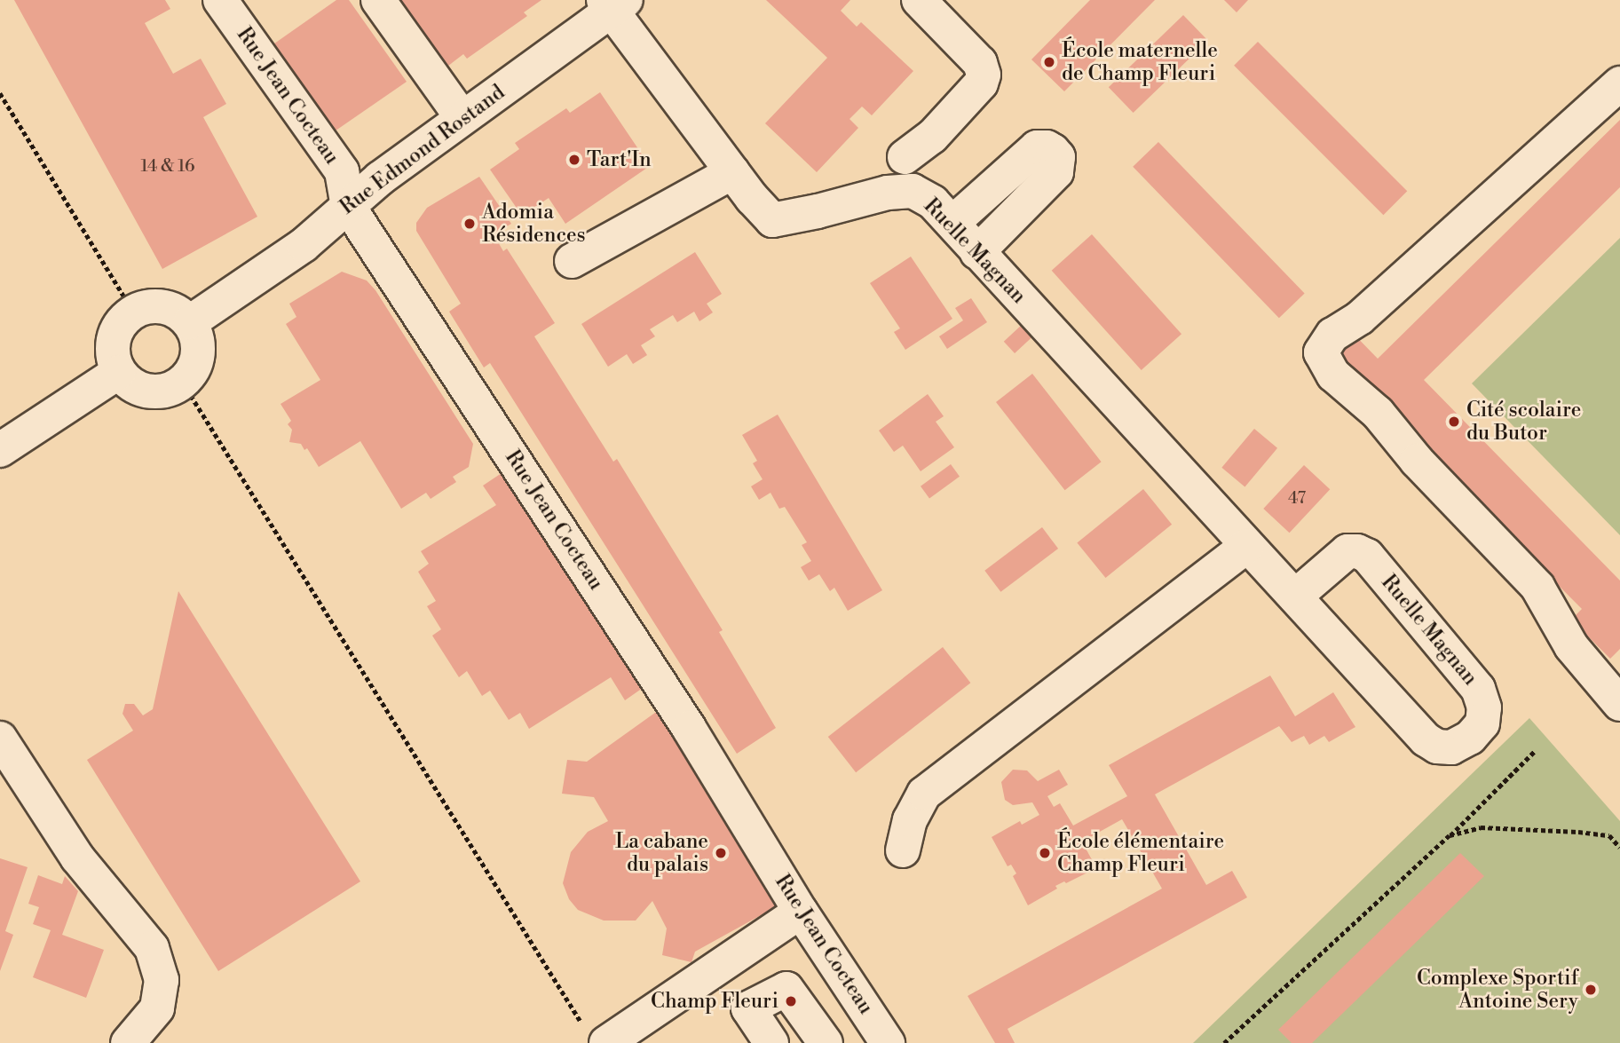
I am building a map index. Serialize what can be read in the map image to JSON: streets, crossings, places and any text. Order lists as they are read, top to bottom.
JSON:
{
  "streets": {
    "street": ["Rue Jean Cocteau", "Rue Edmond Rostand", "Ruelle Magnan"]
  },
  "crossings": [
    ["Rue Jean Cocteau", "Rue Edmond Rostand"],
    ["Rue Edmond Rostand", "Ruelle Magnan"]
  ],
  "places": [
    "École maternelle de Champ Fleuri",
    "Tart'In",
    "Adomia Résidences",
    "Cité scolaire du Butor",
    "La cabane du palais",
    "École élémentaire Champ Fleuri",
    "Complexe Sportif Antoine Sery",
    "Champ Fleuri"
  ],
  "house_numbers": ["14 & 16", "47"]
}
